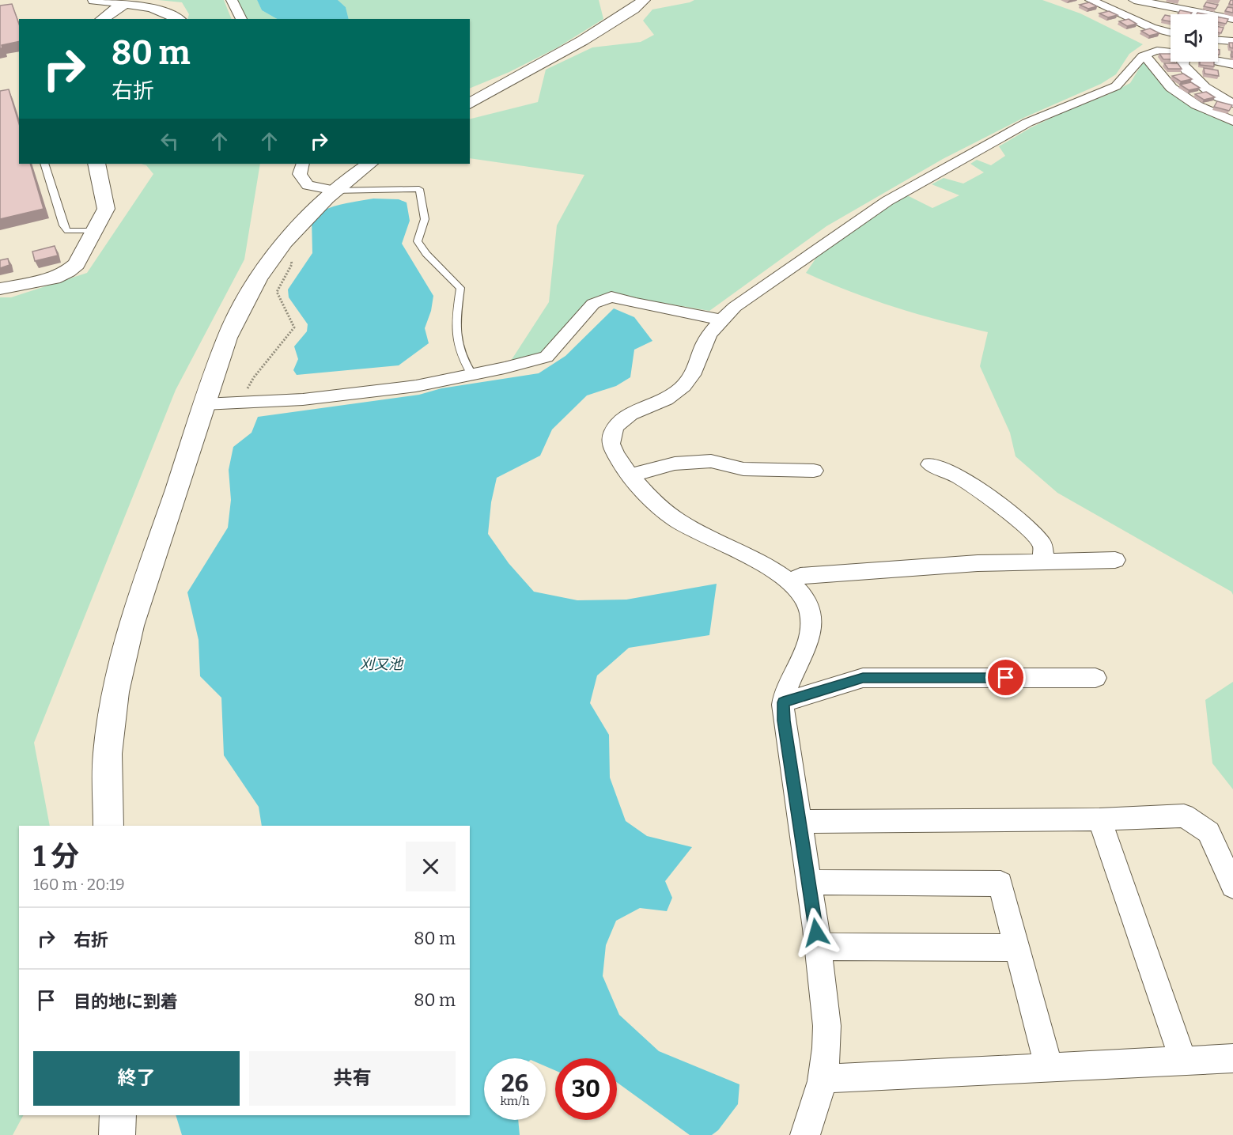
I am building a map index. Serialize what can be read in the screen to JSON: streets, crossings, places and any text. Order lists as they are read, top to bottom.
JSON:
{
  "water": ["刈又池"],
  "page": {
    "turn": ["80 m", "右折"],
    "heading": ["1 分", "160 m · 20:19"],
    "list": [
      {
        "name": "右折",
        "value": "80 m"
      },
      {
        "name": "目的地に到着",
        "value": "80 m"
      }
    ],
    "buttons": ["終了", "共有"],
    "speed": "26 km/h",
    "limit": "30"
  }
}
